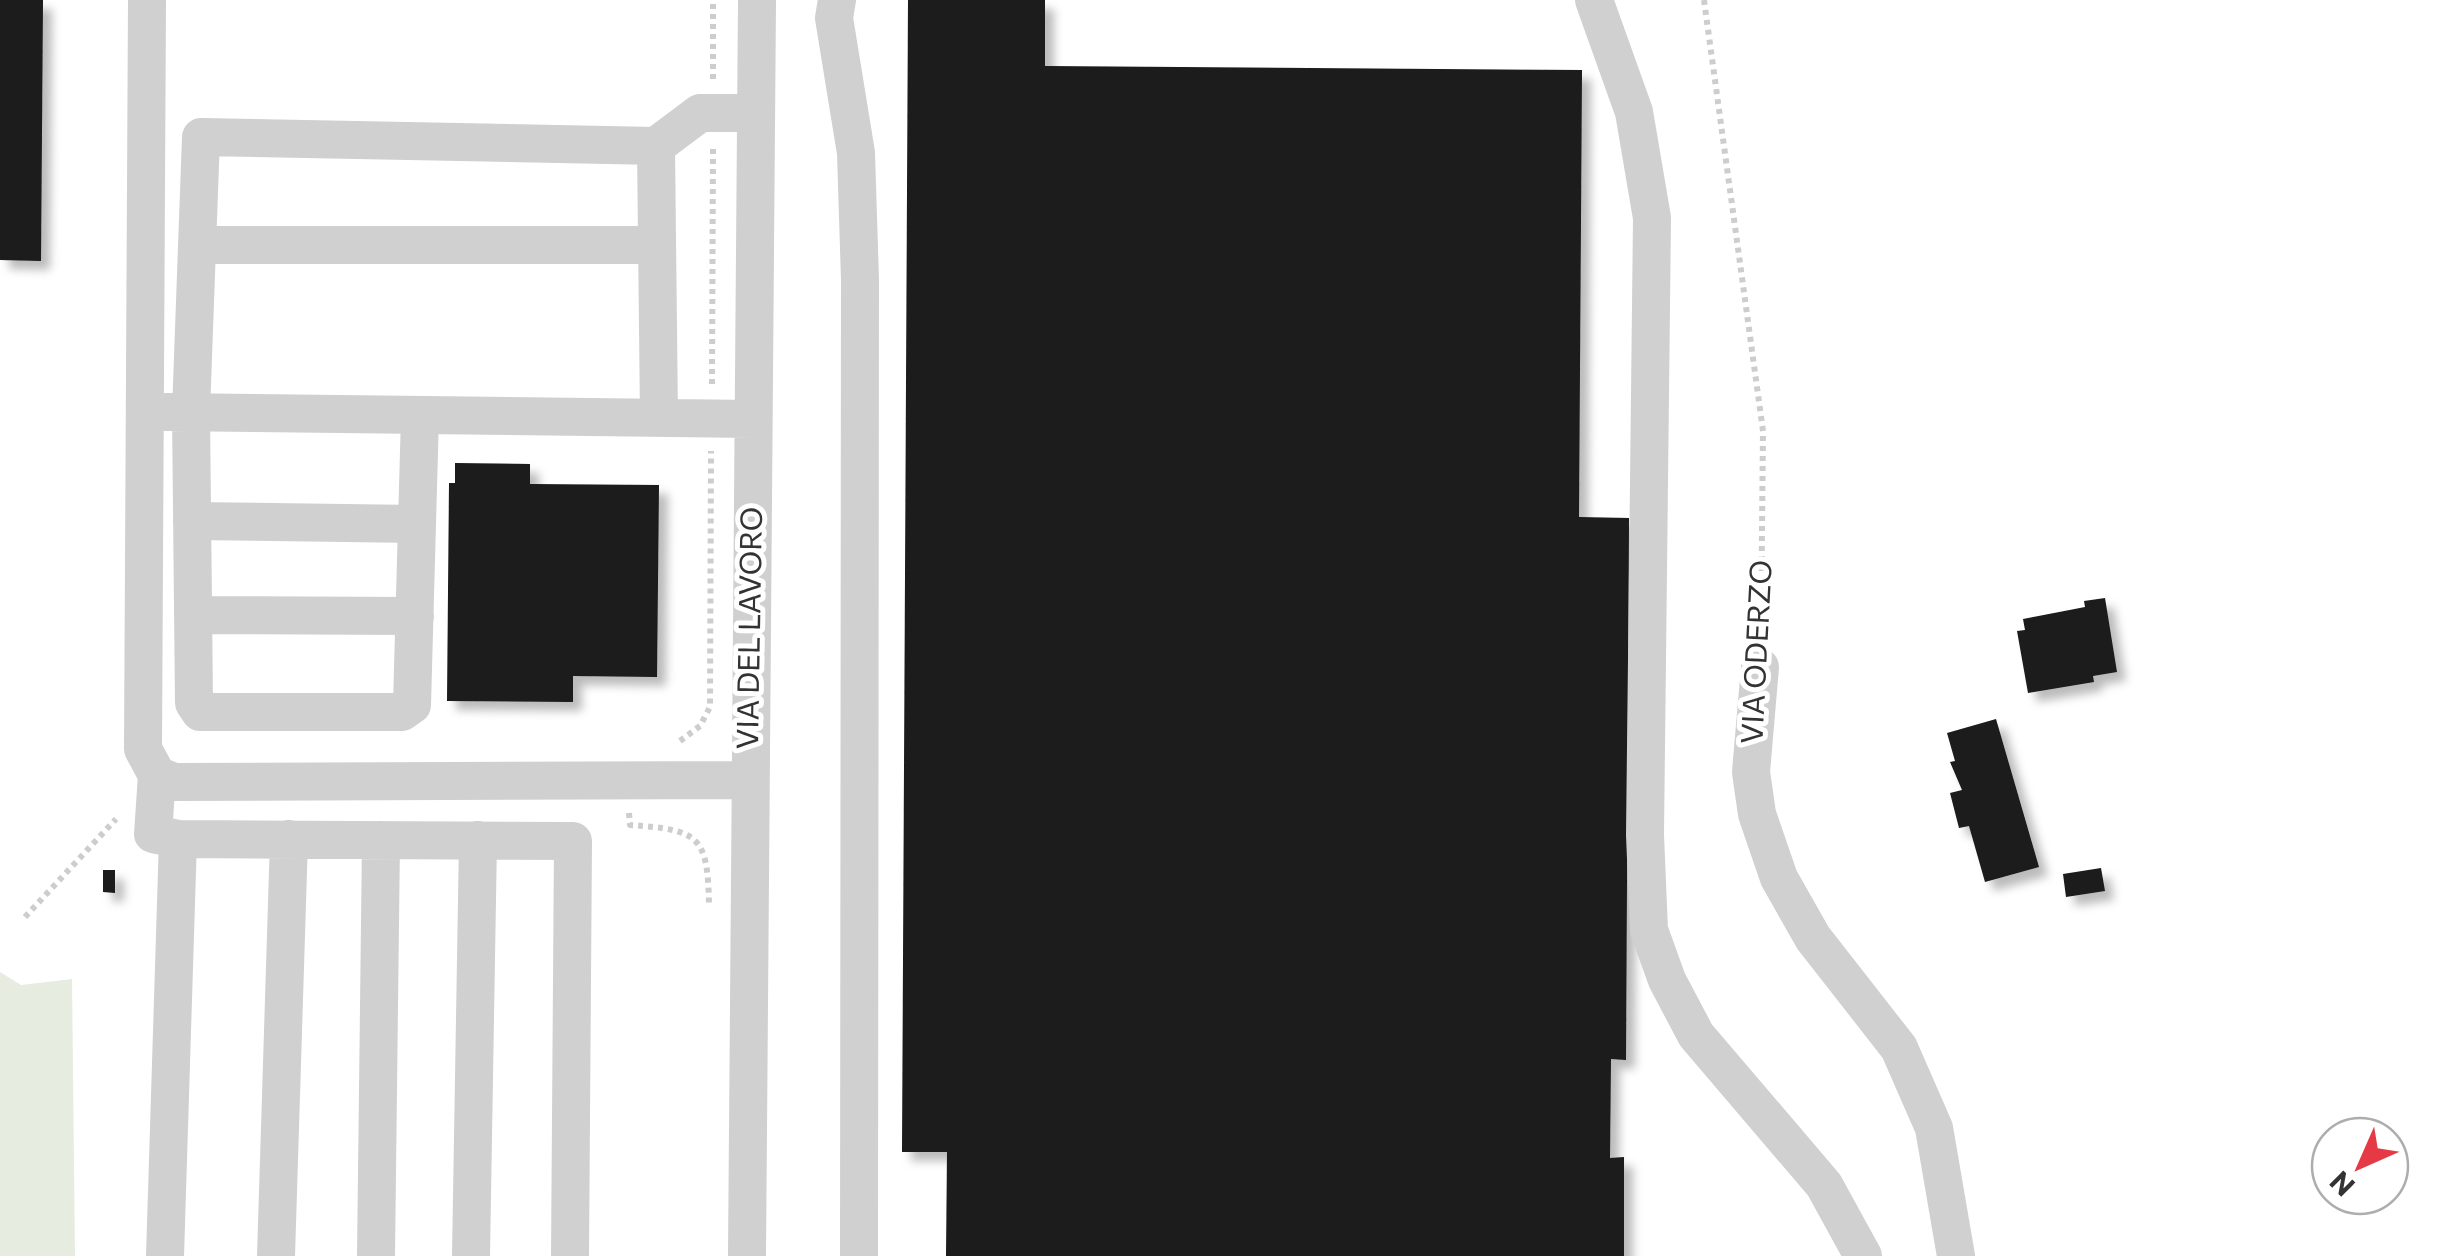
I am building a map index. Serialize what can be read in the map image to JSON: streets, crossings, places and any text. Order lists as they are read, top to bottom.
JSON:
{
  "streets": {
    "street": ["VIA DEL LAVORO", "VIA ODERZO"]
  },
  "north": "bottom left"
}
